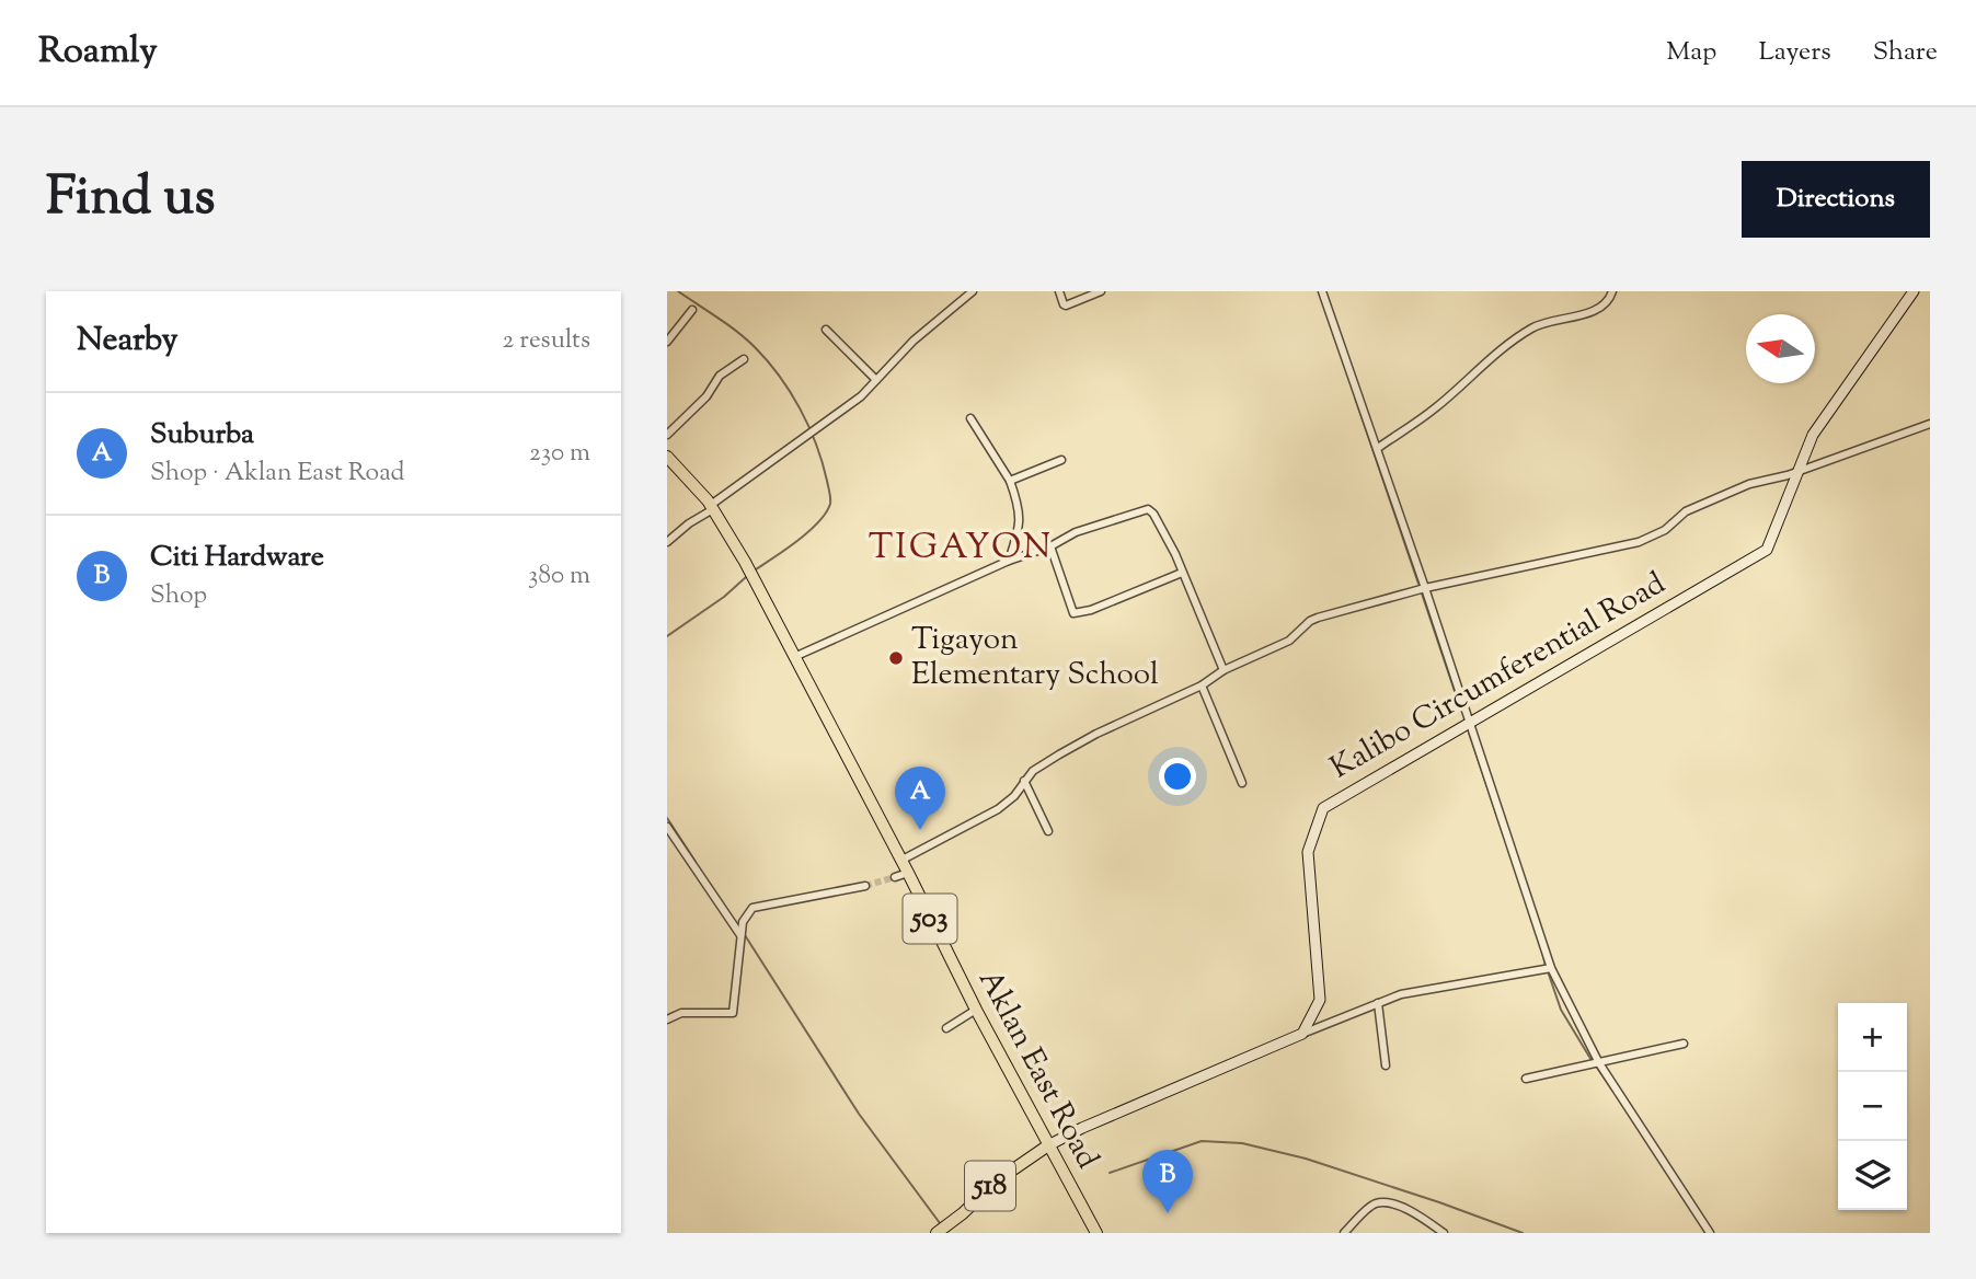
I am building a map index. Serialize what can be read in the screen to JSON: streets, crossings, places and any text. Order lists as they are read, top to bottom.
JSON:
{
  "streets": {
    "main road": [
      "Kalibo Circumferential Road",
      "503",
      "Aklan East Road",
      "518"
    ]
  },
  "crossings": [
    ["Kalibo Circumferential Road", "518"],
    ["503", "Aklan East Road"],
    ["Aklan East Road", "518"]
  ],
  "districts": ["TIGAYON"],
  "places": ["Tigayon Elementary School"],
  "north": "left",
  "page": {
    "header": "Roamly",
    "nav": ["Map", "Layers", "Share"],
    "title": "Find us",
    "buttons": "Directions",
    "heading": ["Nearby", "2 results"],
    "list": [
      {
        "mark": "A",
        "name": "Suburba",
        "note": "Shop · Aklan East Road",
        "value": "230 m"
      },
      {
        "mark": "B",
        "name": "Citi Hardware",
        "note": "Shop",
        "value": "380 m"
      }
    ],
    "pins": ["A", "B"],
    "map_buttons": ["+", "−"]
  }
}
